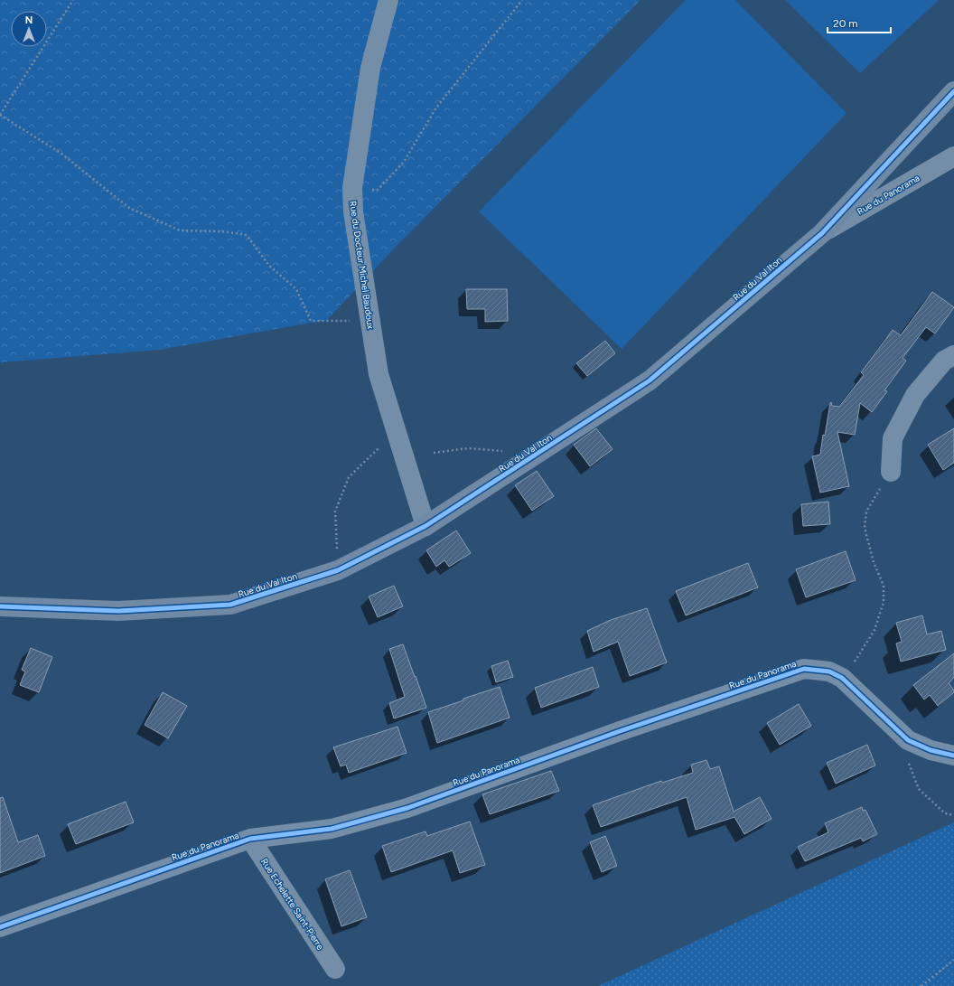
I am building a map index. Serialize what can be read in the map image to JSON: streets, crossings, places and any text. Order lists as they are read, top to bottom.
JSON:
{
  "streets": {
    "street": [
      "Rue du Panorama",
      "Rue du Docteur Michel Baudoux",
      "Rue du Val Iton",
      "Rue Echelette Saint-Pierre"
    ]
  },
  "crossings": [
    ["Rue du Panorama", "Rue du Val Iton"],
    ["Rue du Panorama", "Rue Echelette Saint-Pierre"],
    ["Rue du Docteur Michel Baudoux", "Rue du Val Iton"]
  ],
  "scale_bar": "20 m",
  "north": "top"
}
